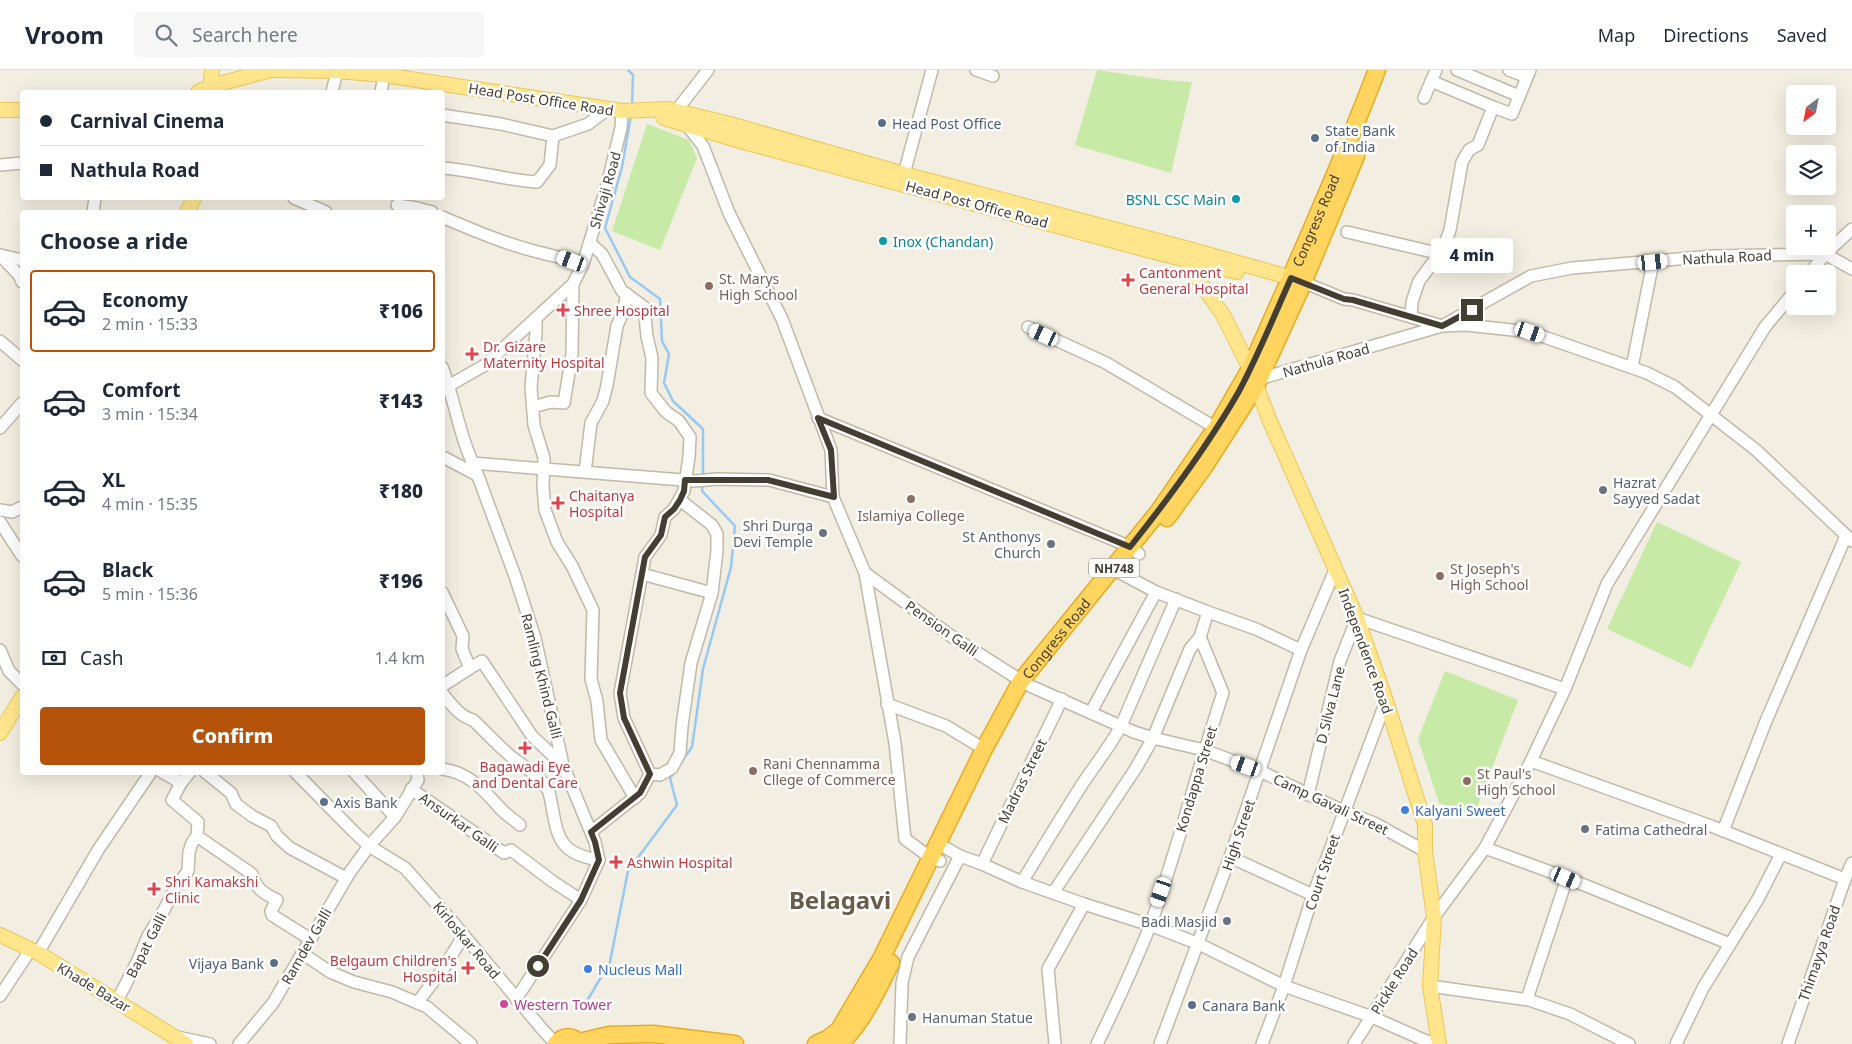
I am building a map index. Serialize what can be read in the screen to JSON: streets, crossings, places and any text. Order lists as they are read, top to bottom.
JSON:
{
  "streets": {
    "highway": ["Congress Road", "NH748"],
    "main road": ["Head Post Office Road", "Independence Road", "Khade Bazar"],
    "street": [
      "Shivaji Road",
      "Nathula Road",
      "Pension Galli",
      "Ramling Khind Galli",
      "D Silva Lane",
      "Kondappa Street",
      "Madras Street",
      "Camp Gavali Street",
      "Ansurkar Galli",
      "High Street",
      "Court Street",
      "Kirloskar Road",
      "Bapat Galli",
      "Ramdev Galli",
      "Thimayya Road",
      "Pickle Road"
    ]
  },
  "crossings": [
    ["Head Post Office Road", "Shivaji Road"],
    ["Head Post Office Road", "Congress Road"],
    ["Head Post Office Road", "Independence Road"],
    ["Shivaji Road", "Ramling Khind Galli"],
    ["Congress Road", "Nathula Road"],
    ["Congress Road", "Pension Galli"],
    ["Congress Road", "Independence Road"],
    ["Nathula Road", "Independence Road"],
    ["Pension Galli", "Madras Street"],
    ["Pension Galli", "Camp Gavali Street"],
    ["Independence Road", "D Silva Lane"],
    ["Independence Road", "Camp Gavali Street"],
    ["Independence Road", "High Street"],
    ["Independence Road", "Court Street"],
    ["Independence Road", "Pickle Road"],
    ["D Silva Lane", "Camp Gavali Street"],
    ["Kondappa Street", "Camp Gavali Street"],
    ["Madras Street", "Camp Gavali Street"],
    ["Camp Gavali Street", "High Street"],
    ["Camp Gavali Street", "Court Street"],
    ["Ansurkar Galli", "Ramdev Galli"],
    ["Kirloskar Road", "Ramdev Galli"],
    ["Bapat Galli", "Khade Bazar"]
  ],
  "districts": ["Belagavi"],
  "places": {
    "other": [
      "Head Post Office",
      "State Bank of India",
      "BSNL CSC Main",
      "Inox (Chandan)",
      "St. Marys High School",
      "Hazrat Sayyed Sadat",
      "Islamiya College",
      "Shri Durga Devi Temple",
      "St Anthonys Church",
      "St Joseph's High School",
      "Rani Chennamma Cllege of Commerce",
      "St Paul's High School",
      "Axis Bank",
      "Kalyani Sweet",
      "Fatima Cathedral",
      "Badi Masjid",
      "Vijaya Bank",
      "Nucleus Mall",
      "Western Tower",
      "Canara Bank",
      "Hanuman Statue"
    ],
    "health": [
      "Cantonment General Hospital",
      "Shree Hospital",
      "Dr. Gizare Maternity Hospital",
      "Chaitanya Hospital",
      "Bagawadi Eye and Dental Care",
      "Ashwin Hospital",
      "Shri Kamakshi Clinic",
      "Belgaum Children's Hospital"
    ]
  },
  "north": "bottom left",
  "page": {
    "header": "Vroom",
    "search": "Search here",
    "nav": ["Map", "Directions", "Saved"],
    "map_buttons": ["+", "−"],
    "banner": ["Carnival Cinema", "Nathula Road"],
    "heading": "Choose a ride",
    "bubble": "4 min",
    "list": [
      {
        "name": "Economy",
        "note": "2 min · 15:33",
        "value": "₹106"
      },
      {
        "name": "Comfort",
        "note": "3 min · 15:34",
        "value": "₹143"
      },
      {
        "name": "XL",
        "note": "4 min · 15:35",
        "value": "₹180"
      },
      {
        "name": "Black",
        "note": "5 min · 15:36",
        "value": "₹196"
      }
    ],
    "pay": ["Cash", "1.4 km"],
    "buttons": "Confirm"
  }
}
